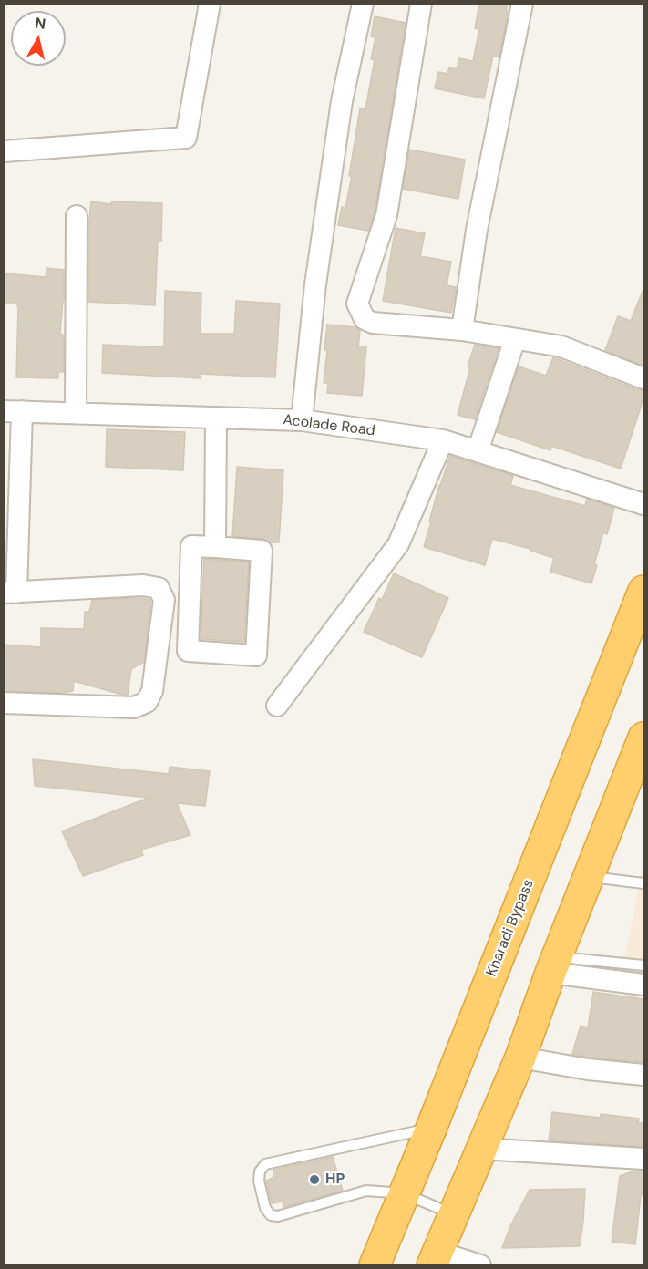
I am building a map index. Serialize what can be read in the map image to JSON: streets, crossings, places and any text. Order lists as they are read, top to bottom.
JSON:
{
  "streets": {
    "highway": ["Kharadi Bypass"],
    "street": ["Acolade Road"]
  },
  "places": ["HP"],
  "north": "top"
}
